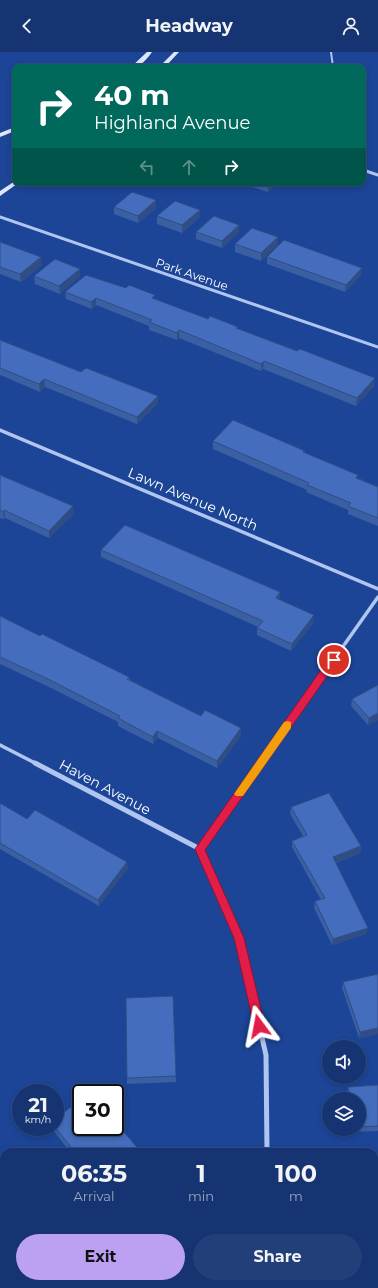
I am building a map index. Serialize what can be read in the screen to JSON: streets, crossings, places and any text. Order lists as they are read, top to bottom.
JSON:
{
  "streets": {
    "street": ["Park Avenue", "Lawn Avenue North", "Haven Avenue"]
  },
  "page": {
    "header": "Headway",
    "turn": ["40 m", "Highland Avenue"],
    "speed": "21 km/h",
    "limit": "30",
    "eta": [
      "06:35",
      "Arrival",
      "1",
      "min",
      "100",
      "m"
    ],
    "buttons": ["Exit", "Share"]
  }
}
